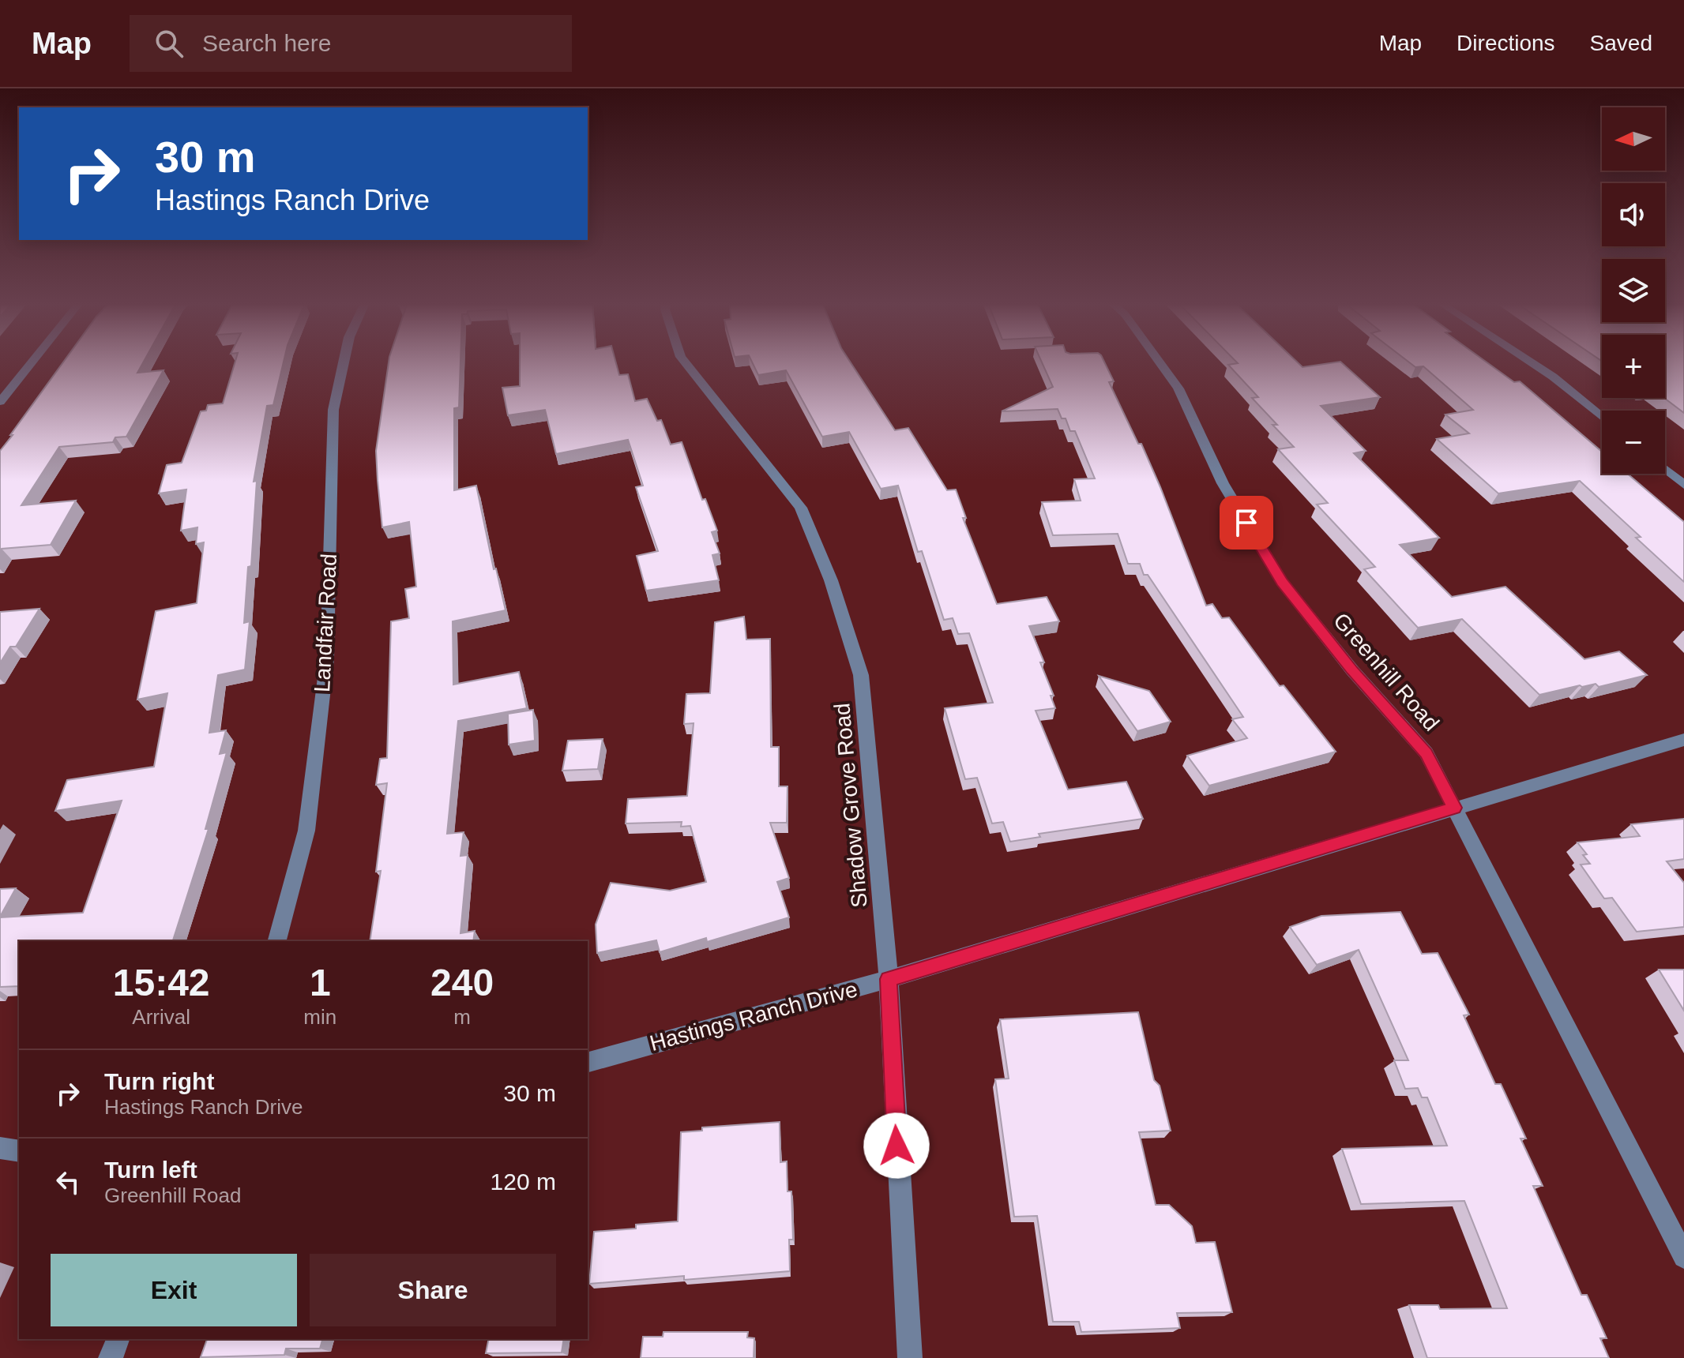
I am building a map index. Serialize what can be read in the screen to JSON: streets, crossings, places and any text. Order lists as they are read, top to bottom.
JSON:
{
  "streets": {
    "street": [
      "Landfair Road",
      "Greenhill Road",
      "Shadow Grove Road",
      "Hastings Ranch Drive"
    ]
  },
  "crossings": [
    ["Greenhill Road", "Hastings Ranch Drive"],
    ["Shadow Grove Road", "Hastings Ranch Drive"]
  ],
  "north": "left",
  "page": {
    "header": "Map",
    "search": "Search here",
    "nav": ["Map", "Directions", "Saved"],
    "map_buttons": ["+", "−"],
    "turn": ["30 m", "Hastings Ranch Drive"],
    "eta": [
      "15:42",
      "Arrival",
      "1",
      "min",
      "240",
      "m"
    ],
    "list": [
      {
        "name": "Turn right",
        "note": "Hastings Ranch Drive",
        "value": "30 m"
      },
      {
        "name": "Turn left",
        "note": "Greenhill Road",
        "value": "120 m"
      }
    ],
    "buttons": ["Exit", "Share"]
  }
}
